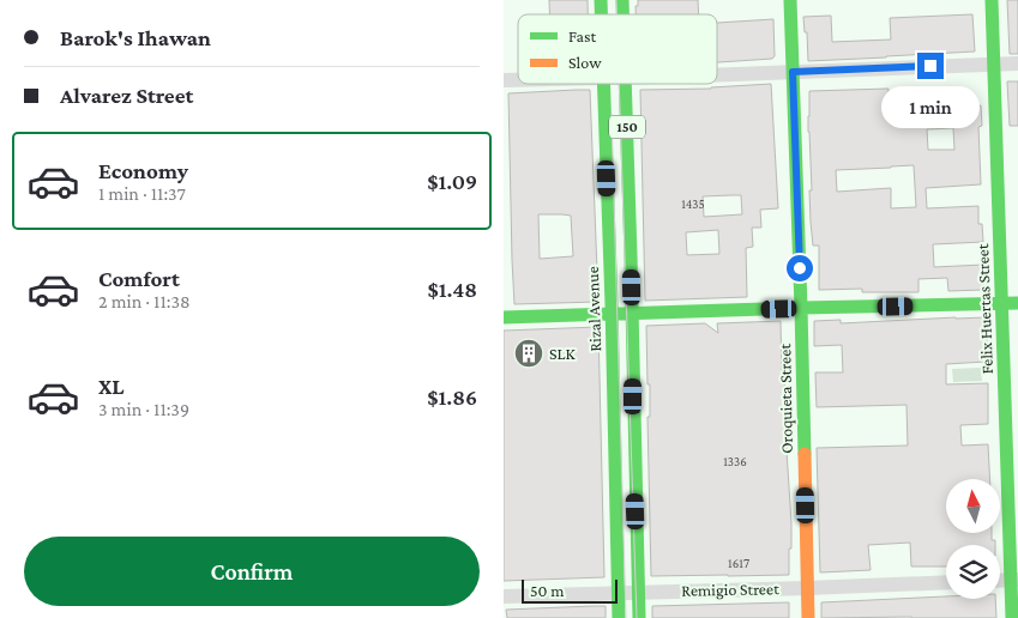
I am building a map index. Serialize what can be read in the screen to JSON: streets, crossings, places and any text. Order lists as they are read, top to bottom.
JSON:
{
  "streets": {
    "street": [
      "150",
      "Rizal Avenue",
      "Felix Huertas Street",
      "Oroquieta Street",
      "Remigio Street"
    ]
  },
  "crossings": [
    ["150", "Remigio Street"],
    ["Rizal Avenue", "Remigio Street"],
    ["Oroquieta Street", "Remigio Street"]
  ],
  "places": {
    "building": ["SLK"]
  },
  "house_numbers": ["1435", "1336", "1617"],
  "legend": ["Fast", "Slow"],
  "scale_bar": "50 m",
  "north": "top",
  "page": {
    "banner": ["Barok's Ihawan", "Alvarez Street"],
    "bubble": "1 min",
    "list": [
      {
        "name": "Economy",
        "note": "1 min · 11:37",
        "value": "$1.09"
      },
      {
        "name": "Comfort",
        "note": "2 min · 11:38",
        "value": "$1.48"
      },
      {
        "name": "XL",
        "note": "3 min · 11:39",
        "value": "$1.86"
      }
    ],
    "buttons": "Confirm",
    "scale": "50 m"
  }
}
